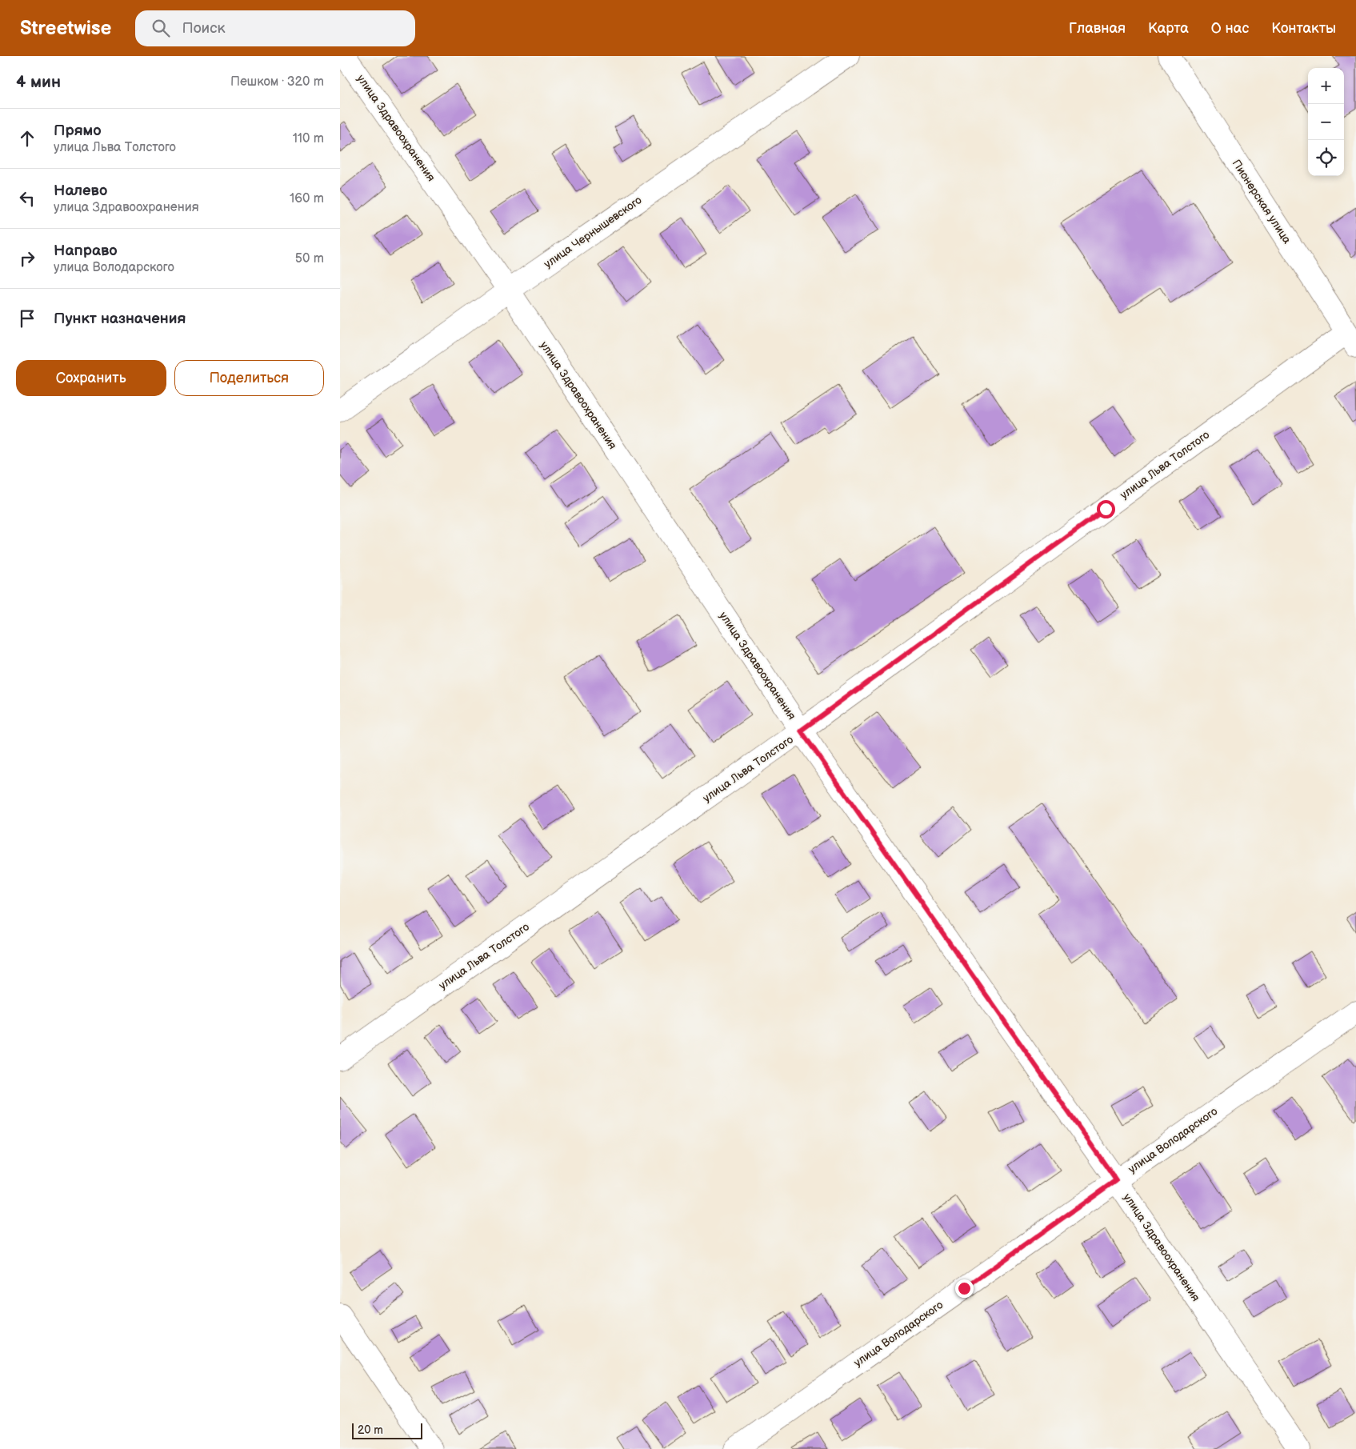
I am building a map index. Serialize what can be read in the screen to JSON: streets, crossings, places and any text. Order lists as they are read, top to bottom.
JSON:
{
  "streets": {
    "street": [
      "улица Здравоохранения",
      "Пионерская улица",
      "улица Чернышевского",
      "улица Льва Толстого",
      "улица Володарского"
    ]
  },
  "crossings": [
    ["улица Здравоохранения", "улица Чернышевского"],
    ["улица Здравоохранения", "улица Льва Толстого"],
    ["улица Здравоохранения", "улица Володарского"],
    ["Пионерская улица", "улица Льва Толстого"]
  ],
  "scale_bar": "20 m",
  "page": {
    "header": "Streetwise",
    "search": "Поиск",
    "nav": [
      "Главная",
      "Карта",
      "О нас",
      "Контакты"
    ],
    "heading": ["4 мин", "Пешком · 320 m"],
    "map_buttons": ["+", "−"],
    "list": [
      ["Прямо", "улица Льва Толстого", "110 m"],
      ["Налево", "улица Здравоохранения", "160 m"],
      ["Направо", "улица Володарского", "50 m"],
      "Пункт назначения"
    ],
    "buttons": ["Сохранить", "Поделиться"],
    "scale": "20 m"
  }
}
